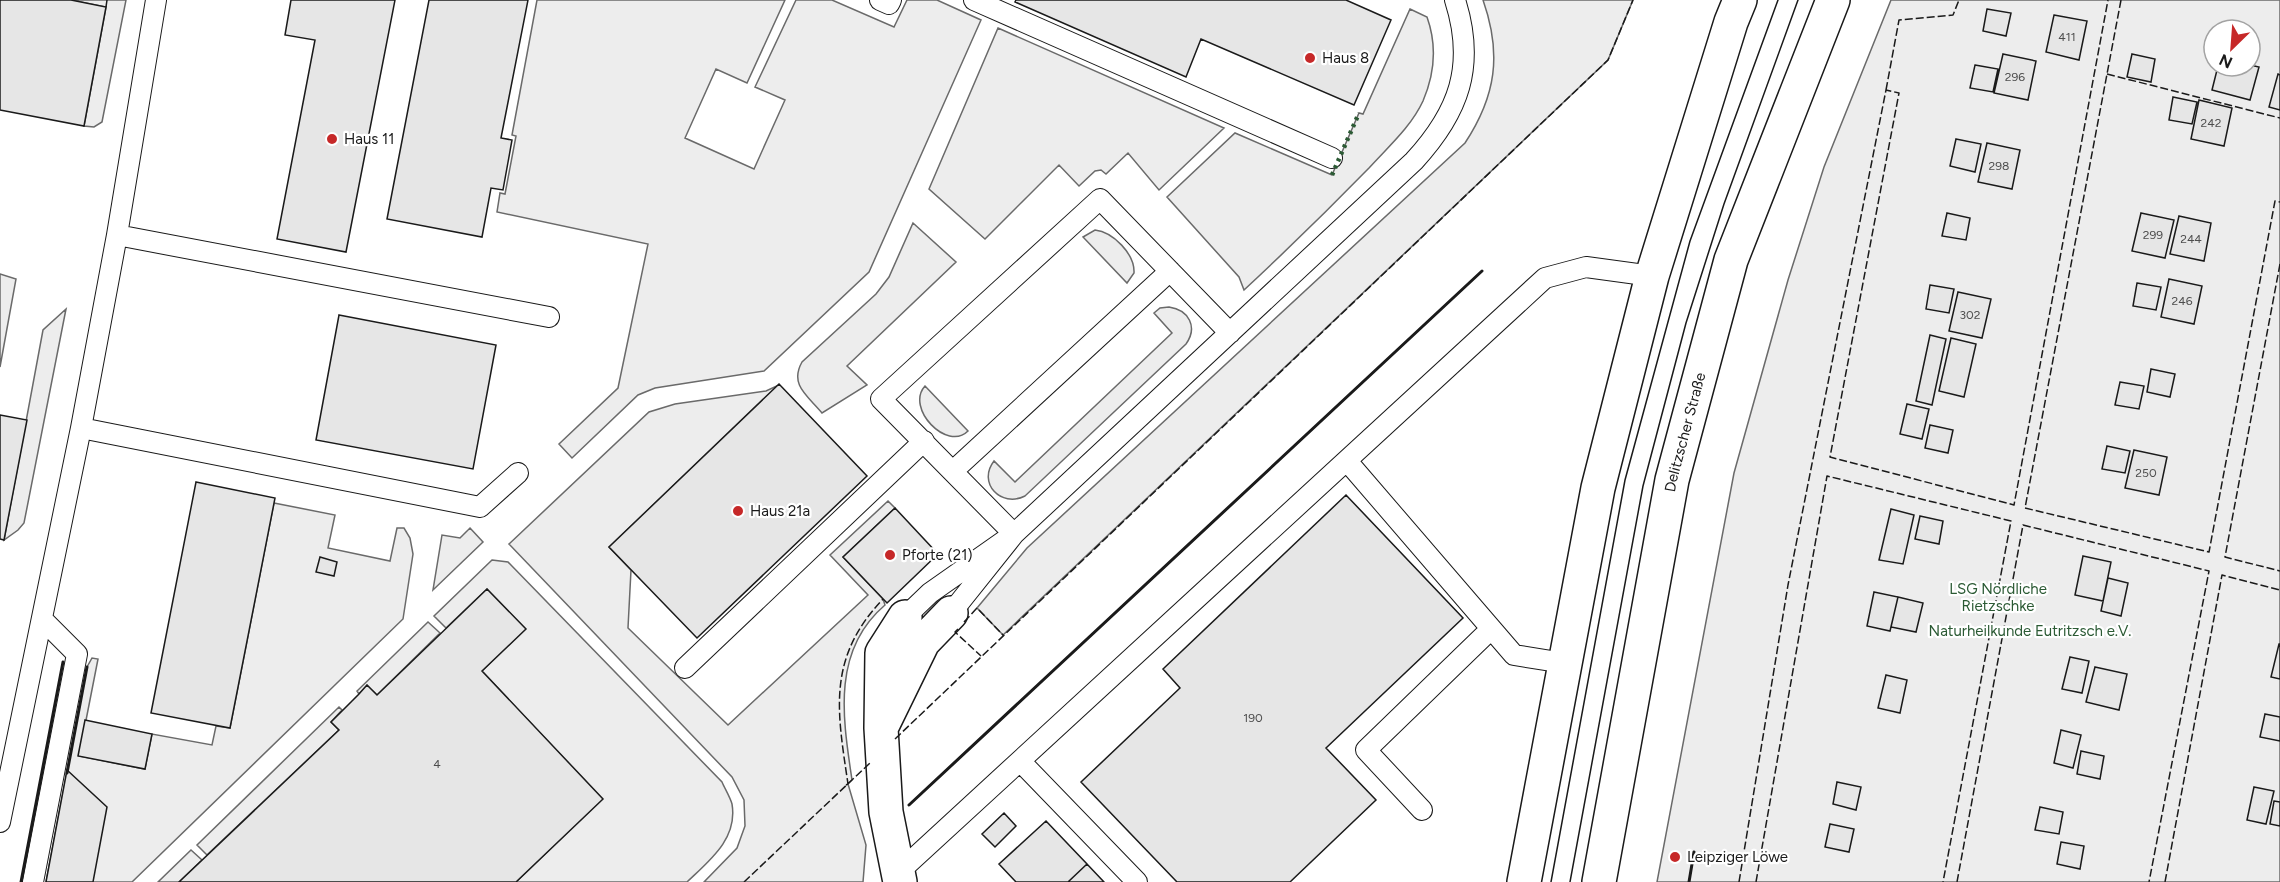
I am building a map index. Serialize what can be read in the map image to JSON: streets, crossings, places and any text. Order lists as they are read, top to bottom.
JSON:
{
  "streets": {
    "main road": ["Delitzscher Straße"]
  },
  "parks": ["LSG Nördliche Rietzschke", "Naturheilkunde Eutritzsch e.V."],
  "places": [
    "Haus 8",
    "Haus 11",
    "Haus 21a",
    "Pforte (21)",
    "Leipziger Löwe"
  ],
  "house_numbers": [
    "411",
    "296",
    "242",
    "298",
    "299",
    "244",
    "246",
    "302",
    "250",
    "190",
    "4"
  ],
  "north": "bottom left"
}
